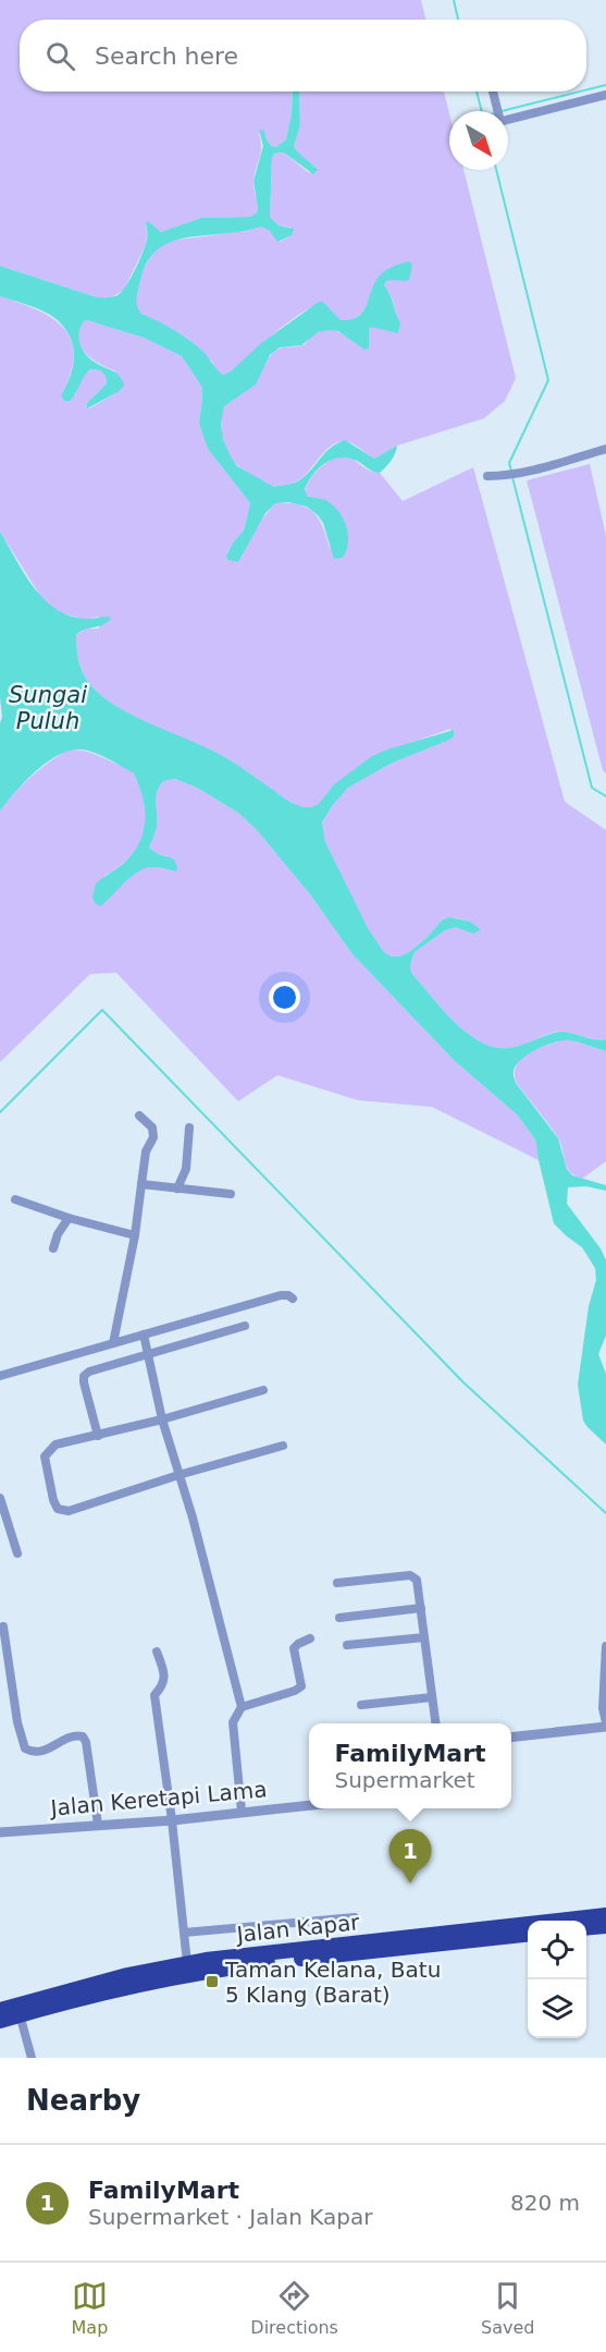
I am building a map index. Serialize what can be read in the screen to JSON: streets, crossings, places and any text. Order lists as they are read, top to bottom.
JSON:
{
  "streets": {
    "highway": ["Jalan Kapar"],
    "street": ["Jalan Keretapi Lama"]
  },
  "water": ["Sungai Puluh"],
  "places": {
    "transit": ["Taman Kelana, Batu 5 Klang (Barat)"]
  },
  "north": "bottom right",
  "page": {
    "search": "Search here",
    "popup": ["FamilyMart", "Supermarket"],
    "pins": "1",
    "heading": "Nearby",
    "list": [
      {
        "mark": "1",
        "name": "FamilyMart",
        "note": "Supermarket · Jalan Kapar",
        "value": "820 m"
      }
    ],
    "nav": ["Map", "Directions", "Saved"]
  }
}
